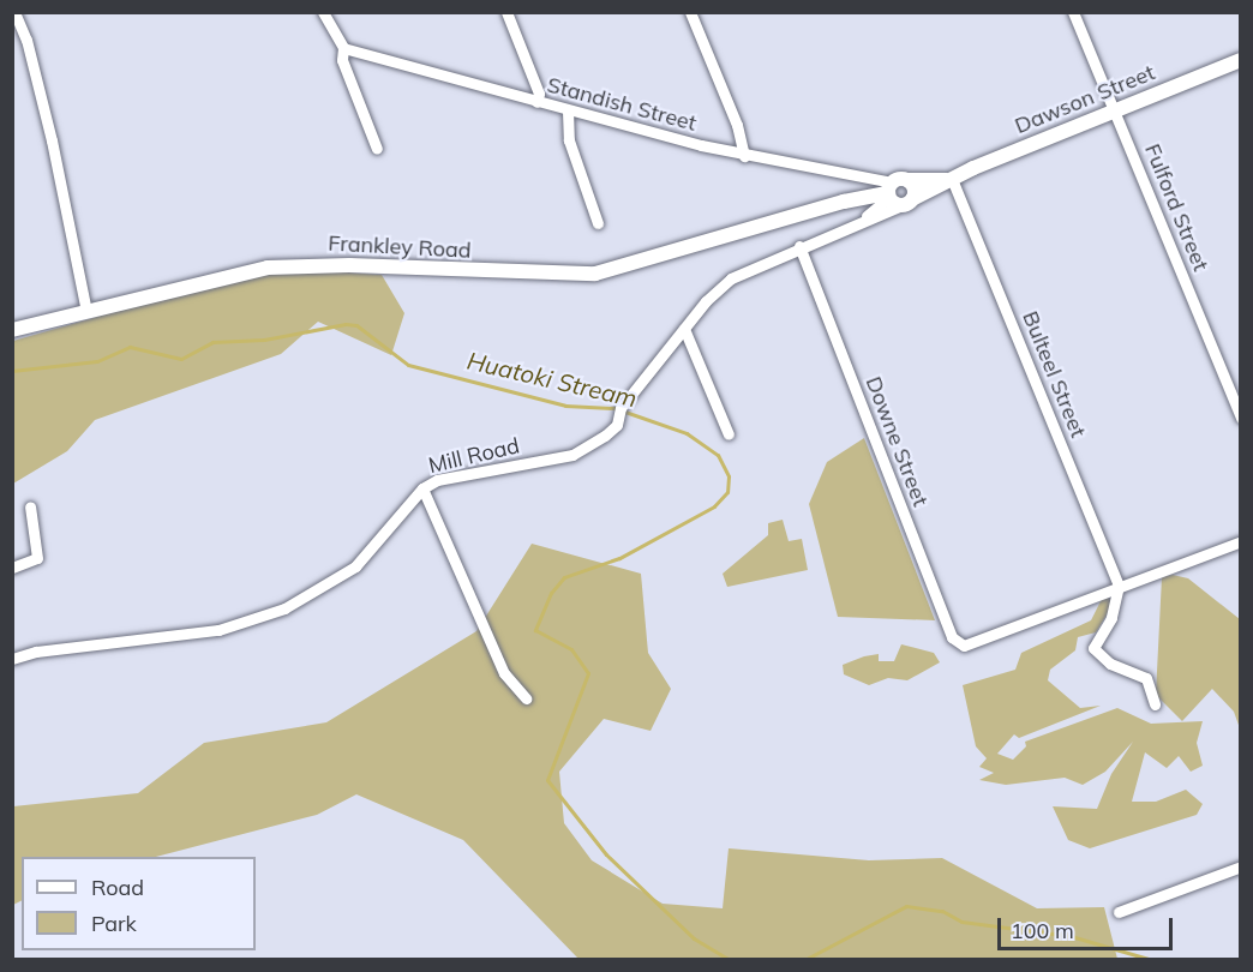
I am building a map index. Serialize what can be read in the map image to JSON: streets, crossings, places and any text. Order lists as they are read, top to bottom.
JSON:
{
  "streets": {
    "street": [
      "Dawson Street",
      "Standish Street",
      "Fulford Street",
      "Frankley Road",
      "Bulteel Street",
      "Downe Street",
      "Mill Road"
    ]
  },
  "crossings": [
    ["Dawson Street", "Standish Street"],
    ["Dawson Street", "Fulford Street"],
    ["Dawson Street", "Frankley Road"],
    ["Dawson Street", "Bulteel Street"],
    ["Dawson Street", "Mill Road"],
    ["Standish Street", "Mill Road"],
    ["Bulteel Street", "Downe Street"],
    ["Downe Street", "Mill Road"]
  ],
  "water": ["Huatoki Stream"],
  "legend": ["Road", "Park"],
  "scale_bar": "100 m"
}
